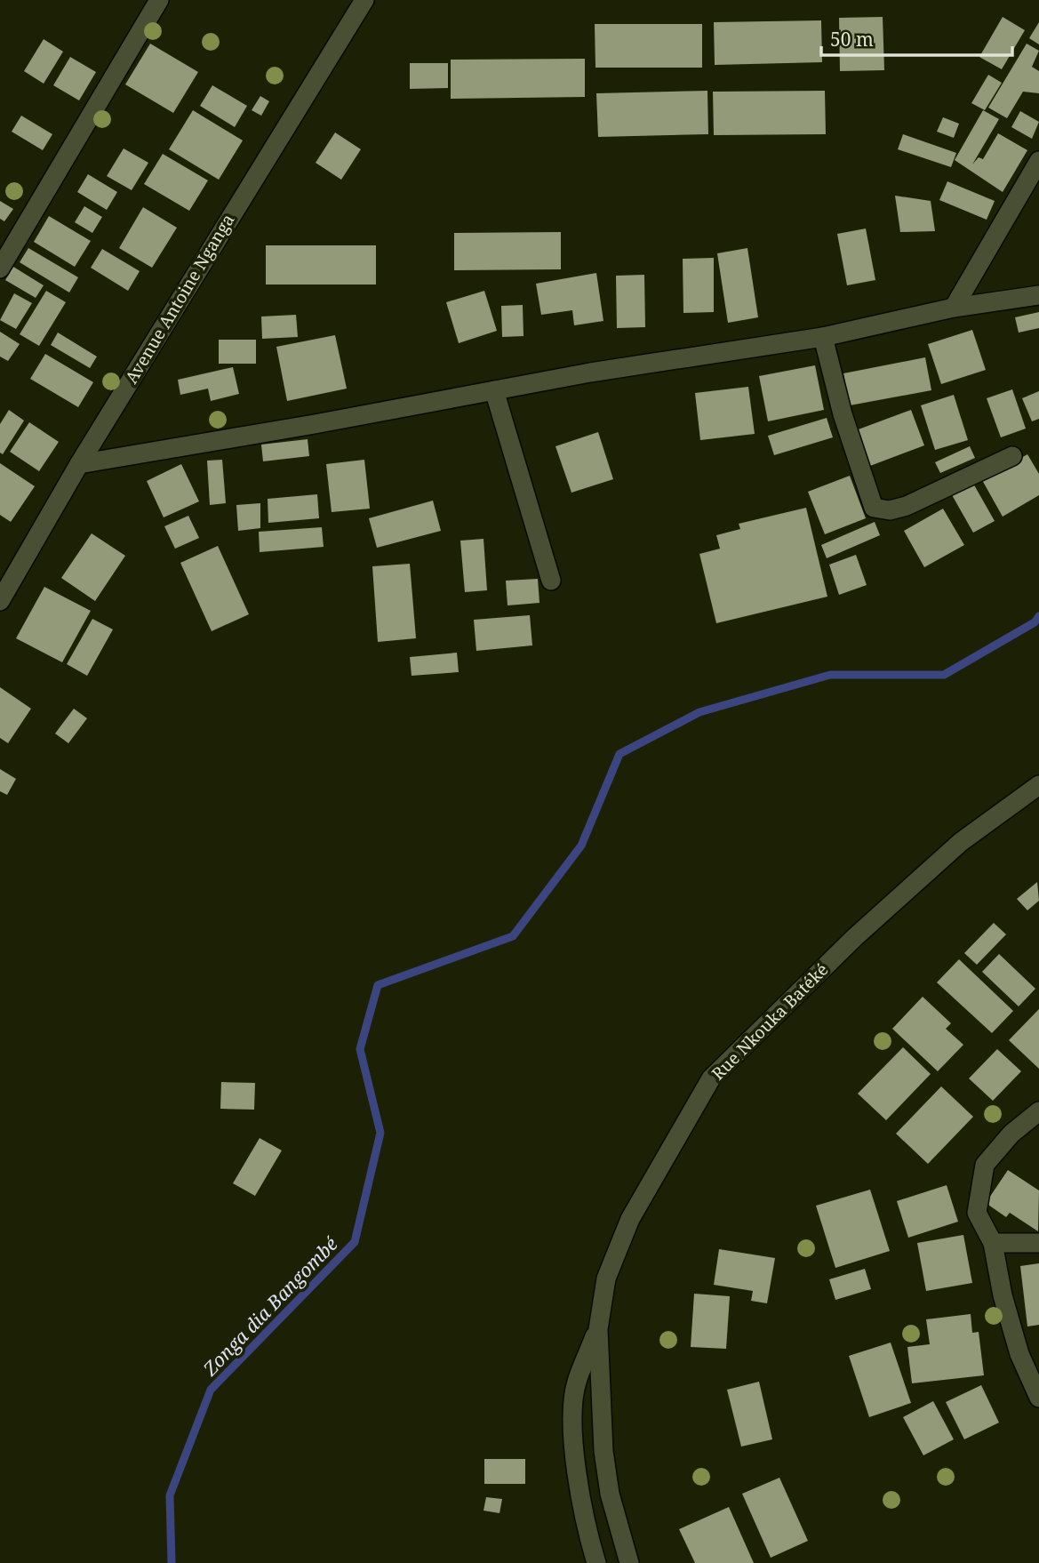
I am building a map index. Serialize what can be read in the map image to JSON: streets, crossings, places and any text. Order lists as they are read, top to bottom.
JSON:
{
  "streets": {
    "street": ["Avenue Antoine Nganga", "Rue Nkouka Batéké"]
  },
  "water": ["Zonga dia Bangombé"],
  "scale_bar": "50 m"
}
